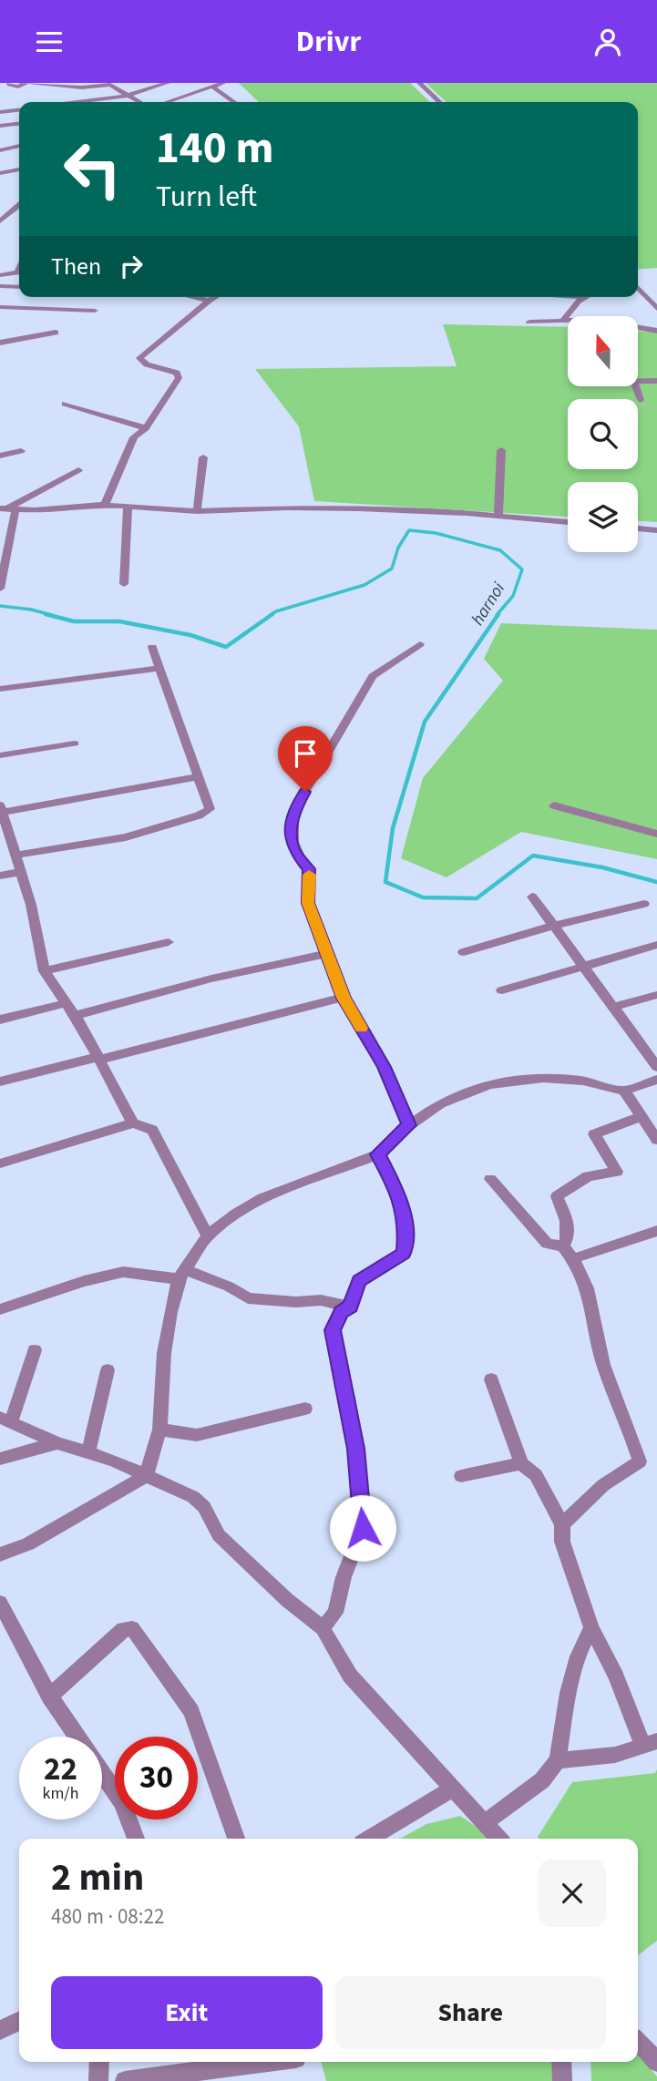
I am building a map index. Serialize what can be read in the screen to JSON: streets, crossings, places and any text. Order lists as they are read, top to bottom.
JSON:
{
  "water": ["harnoi"],
  "north": "top",
  "page": {
    "header": "Drivr",
    "turn": ["140 m", "Turn left"],
    "then": "Then",
    "speed": "22 km/h",
    "limit": "30",
    "heading": ["2 min", "480 m · 08:22"],
    "buttons": ["Exit", "Share"]
  }
}
